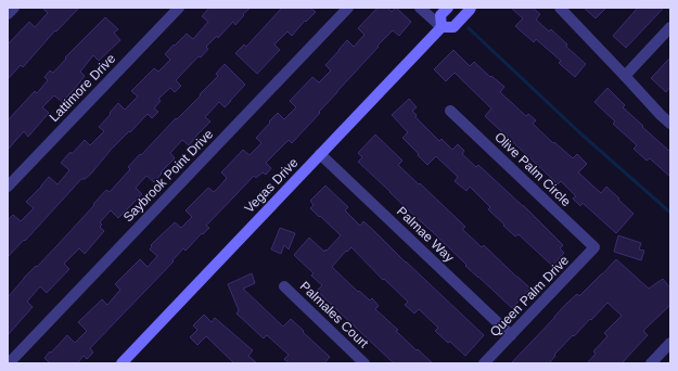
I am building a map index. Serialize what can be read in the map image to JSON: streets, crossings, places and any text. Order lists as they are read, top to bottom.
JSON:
{
  "streets": {
    "main road": ["Vegas Drive"],
    "street": [
      "Lattimore Drive",
      "Olive Palm Circle",
      "Saybrook Point Drive",
      "Palmae Way",
      "Queen Palm Drive",
      "Palmales Court"
    ]
  },
  "crossings": [
    ["Olive Palm Circle", "Queen Palm Drive"],
    ["Vegas Drive", "Palmae Way"],
    ["Palmae Way", "Queen Palm Drive"]
  ]
}
